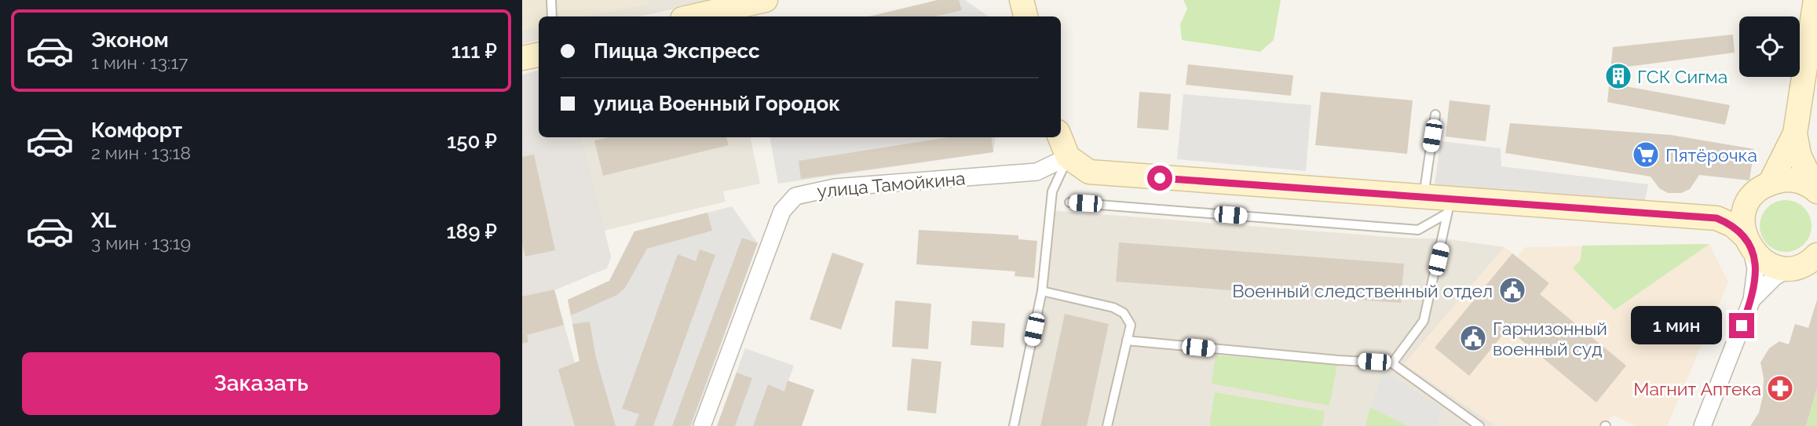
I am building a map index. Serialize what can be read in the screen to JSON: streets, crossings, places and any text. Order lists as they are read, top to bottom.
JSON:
{
  "streets": {
    "street": ["улица Тамойкина"]
  },
  "places": {
    "building": ["ГСК Сигма"],
    "supermarket": ["Пятёрочка"],
    "public building": ["Военный следственный отдел", "Гарнизонный военный суд"],
    "pharmacy": ["Магнит Аптека"]
  },
  "page": {
    "list": [
      {
        "name": "Эконом",
        "note": "1 мин · 13:17",
        "value": "111 ₽"
      },
      {
        "name": "Комфорт",
        "note": "2 мин · 13:18",
        "value": "150 ₽"
      },
      {
        "name": "XL",
        "note": "3 мин · 13:19",
        "value": "189 ₽"
      }
    ],
    "banner": ["Пицца Экспресс", "улица Военный Городок"],
    "bubble": "1 мин",
    "buttons": "Заказать"
  }
}
